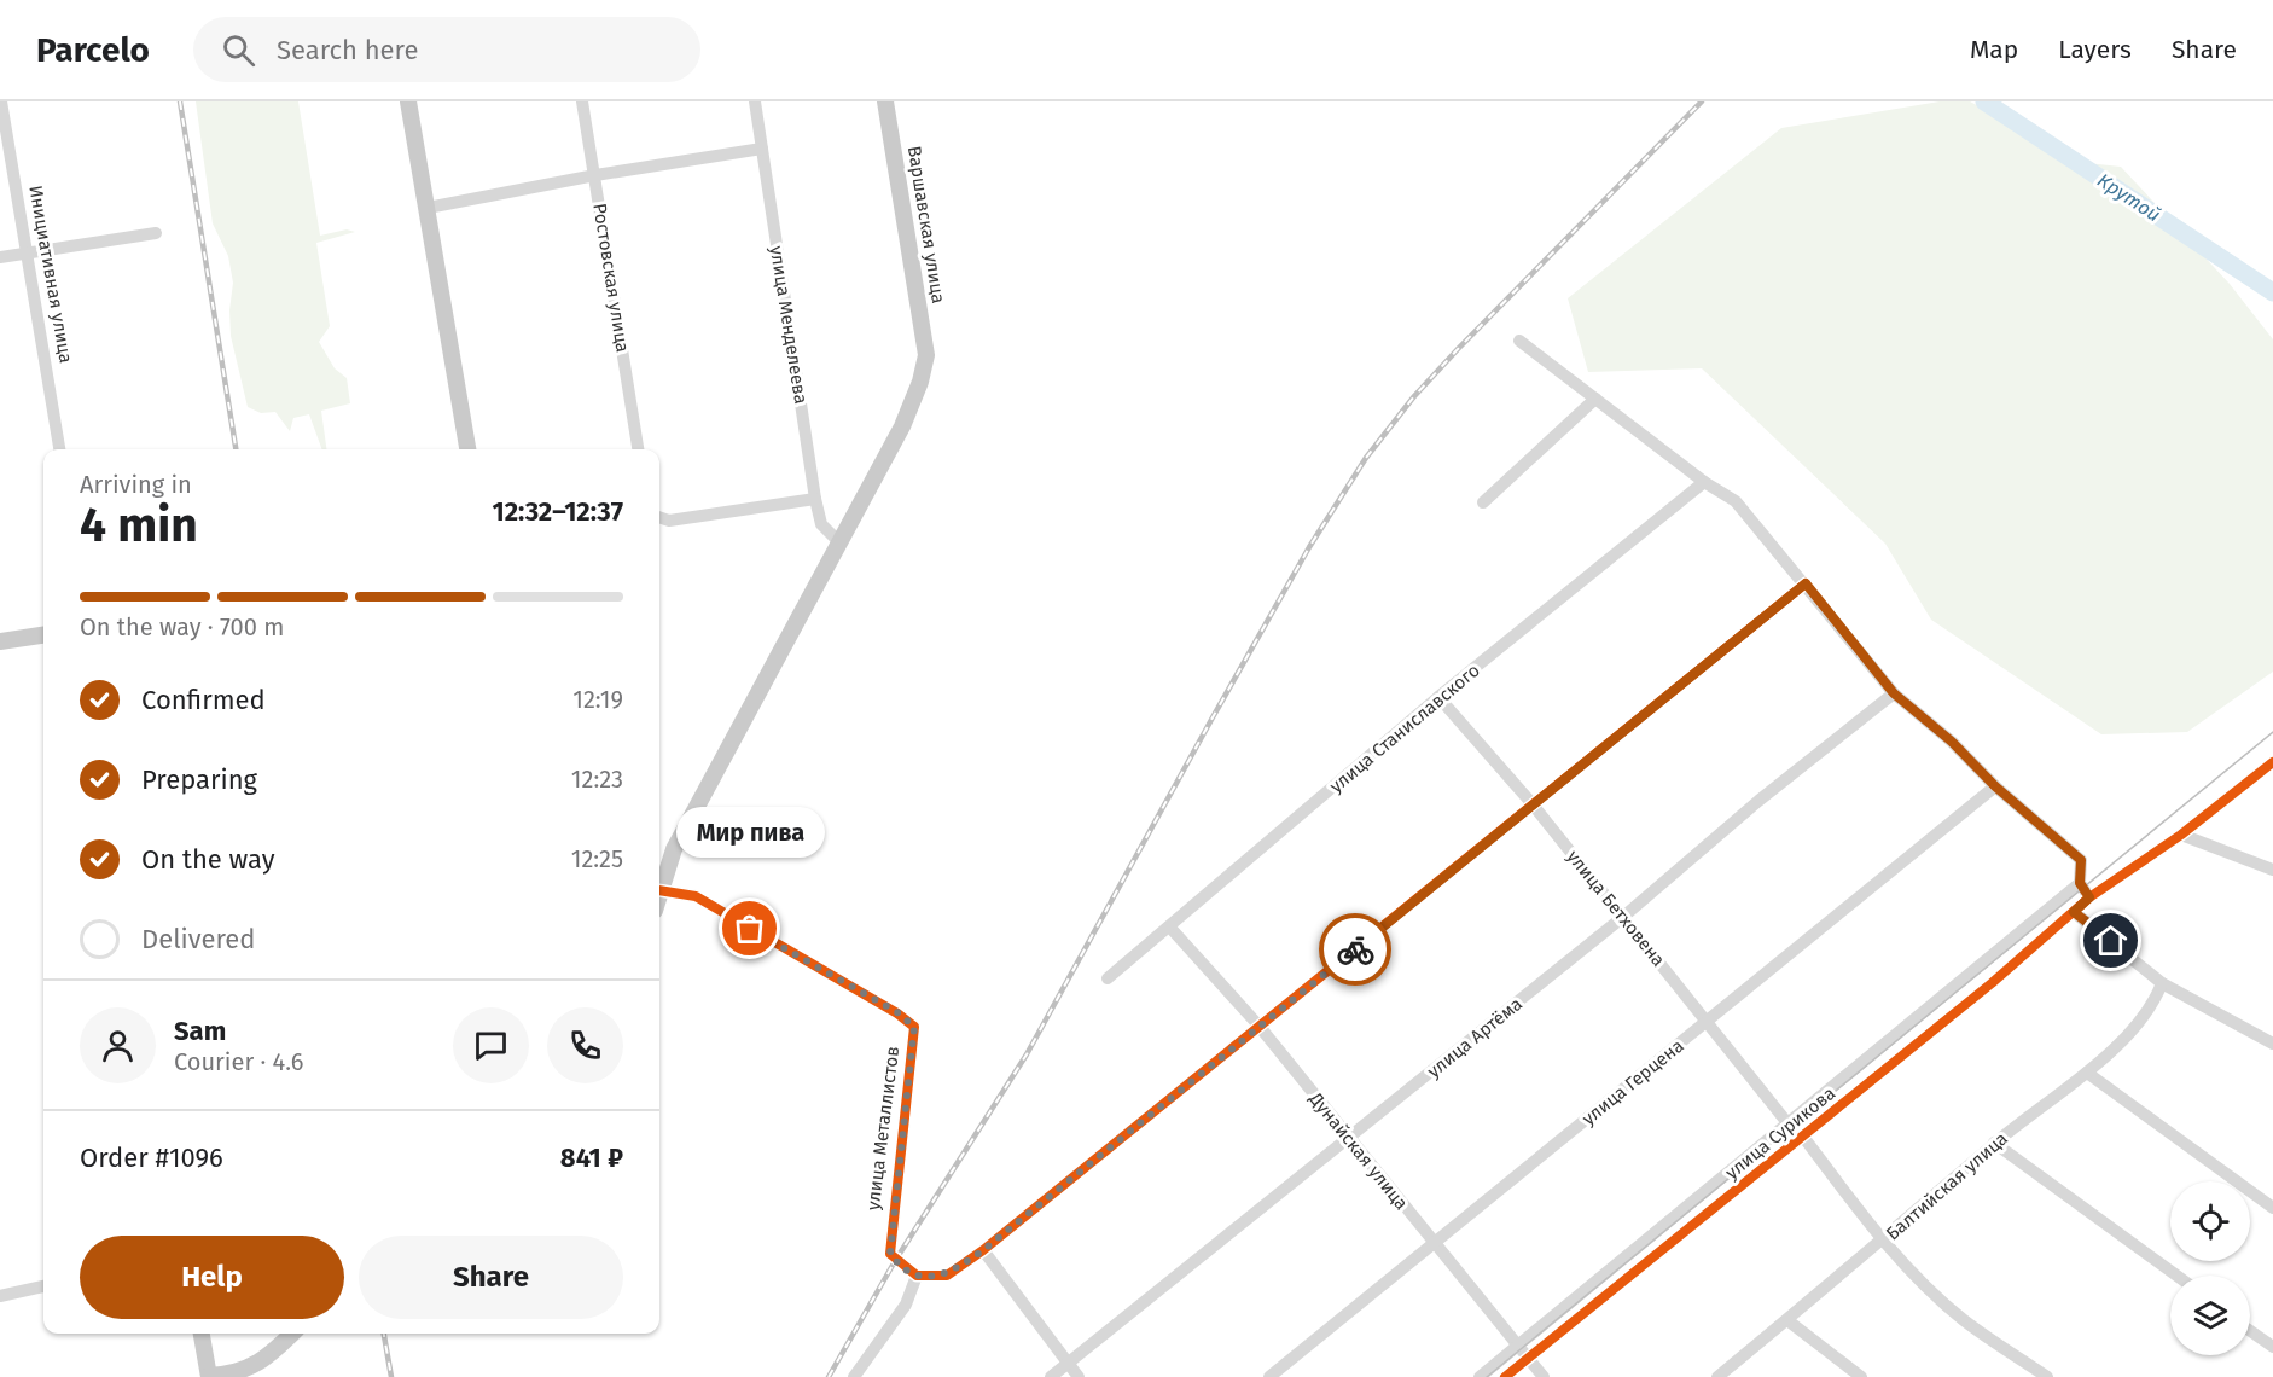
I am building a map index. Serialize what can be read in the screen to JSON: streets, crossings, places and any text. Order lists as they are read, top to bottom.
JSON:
{
  "streets": {
    "main road": ["Варшавская улица"],
    "street": [
      "Инициативная улица",
      "Ростовская улица",
      "улица Менделеева",
      "улица Станиславского",
      "улица Бетховена",
      "улица Артёма",
      "улица Герцена",
      "улица Металлистов",
      "улица Сурикова",
      "Дунайская улица",
      "Балтийская улица"
    ]
  },
  "crossings": [
    ["Варшавская улица", "улица Менделеева"],
    ["улица Станиславского", "улица Бетховена"],
    ["улица Станиславского", "Дунайская улица"],
    ["улица Бетховена", "улица Артёма"],
    ["улица Бетховена", "улица Герцена"],
    ["улица Бетховена", "улица Сурикова"],
    ["улица Артёма", "Дунайская улица"],
    ["улица Герцена", "Дунайская улица"],
    ["улица Сурикова", "Дунайская улица"]
  ],
  "water": ["Крутой"],
  "places": ["Мир пива"],
  "page": {
    "header": "Parcelo",
    "search": "Search here",
    "nav": ["Map", "Layers", "Share"],
    "heading": ["4 min", "Arriving in", "12:32–12:37"],
    "panel": [
      "Sam",
      "Courier · 4.6",
      "Order #1096",
      "841 ₽"
    ],
    "bar": "On the way · 700 m",
    "list": [
      ["Confirmed", "12:19"],
      ["Preparing", "12:23"],
      ["On the way", "12:25"],
      "Delivered"
    ],
    "bubble": "Мир пива",
    "buttons": ["Help", "Share"]
  }
}
